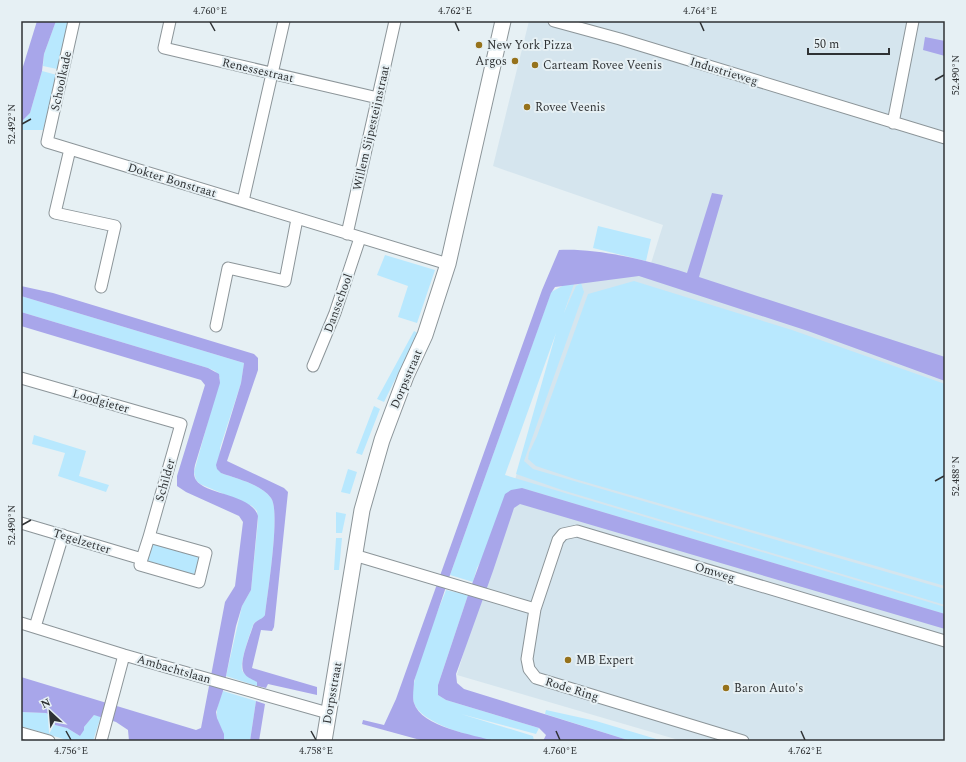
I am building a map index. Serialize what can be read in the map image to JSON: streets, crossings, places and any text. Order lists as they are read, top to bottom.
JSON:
{
  "streets": {
    "street": [
      "Renessestraat",
      "Industrieweg",
      "Schoolkade",
      "Willem Sijpesteijnstraat",
      "Dokter Bonstraat",
      "Dansschool",
      "Dorpsstraat",
      "Loodgieter",
      "Schilder",
      "Tegelzetter",
      "Omweg",
      "Ambachtslaan",
      "Rode Ring"
    ]
  },
  "crossings": [
    ["Renessestraat", "Willem Sijpesteijnstraat"],
    ["Schoolkade", "Dokter Bonstraat"],
    ["Willem Sijpesteijnstraat", "Dokter Bonstraat"],
    ["Dokter Bonstraat", "Dansschool"],
    ["Dokter Bonstraat", "Dorpsstraat"],
    ["Dorpsstraat", "Ambachtslaan"],
    ["Loodgieter", "Schilder"],
    ["Schilder", "Tegelzetter"],
    ["Omweg", "Rode Ring"]
  ],
  "places": [
    "New York Pizza",
    "Argos",
    "Carteam Rovee Veenis",
    "Rovee Veenis",
    "MB Expert",
    "Baron Auto's"
  ],
  "scale_bar": "50 m",
  "north": "top left",
  "coordinates": [
    "4.760°E",
    "4.762°E",
    "4.764°E",
    "52.490°N",
    "52.492°N",
    "52.488°N",
    "4.756°E",
    "4.758°E"
  ]
}
